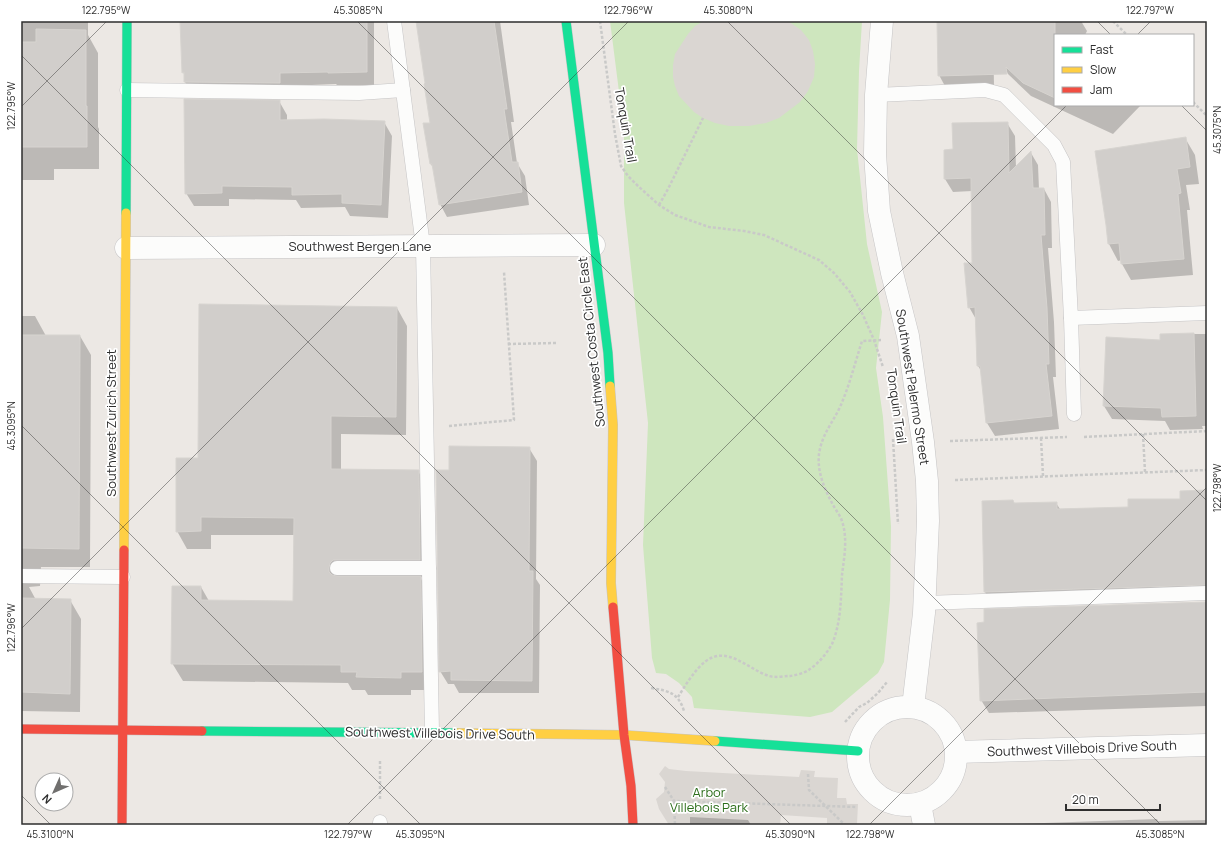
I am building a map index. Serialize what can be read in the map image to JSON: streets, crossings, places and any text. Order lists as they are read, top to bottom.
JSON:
{
  "streets": {
    "street": [
      "Southwest Bergen Lane",
      "Southwest Costa Circle East",
      "Southwest Palermo Street",
      "Southwest Zurich Street",
      "Southwest Villebois Drive South"
    ],
    "path": ["Tonquin Trail"]
  },
  "crossings": [
    ["Southwest Bergen Lane", "Southwest Costa Circle East"],
    ["Southwest Bergen Lane", "Southwest Zurich Street"],
    ["Southwest Costa Circle East", "Southwest Villebois Drive South"],
    ["Southwest Palermo Street", "Southwest Villebois Drive South"],
    ["Southwest Zurich Street", "Southwest Villebois Drive South"]
  ],
  "parks": ["Arbor Villebois Park"],
  "legend": ["Fast", "Slow", "Jam"],
  "scale_bar": "20 m",
  "north": "bottom left",
  "coordinates": [
    "122.795°W",
    "45.3085°N",
    "122.796°W",
    "45.3080°N",
    "122.797°W",
    "45.3075°N",
    "45.3095°N",
    "122.798°W",
    "45.3100°N",
    "45.3090°N"
  ]
}
